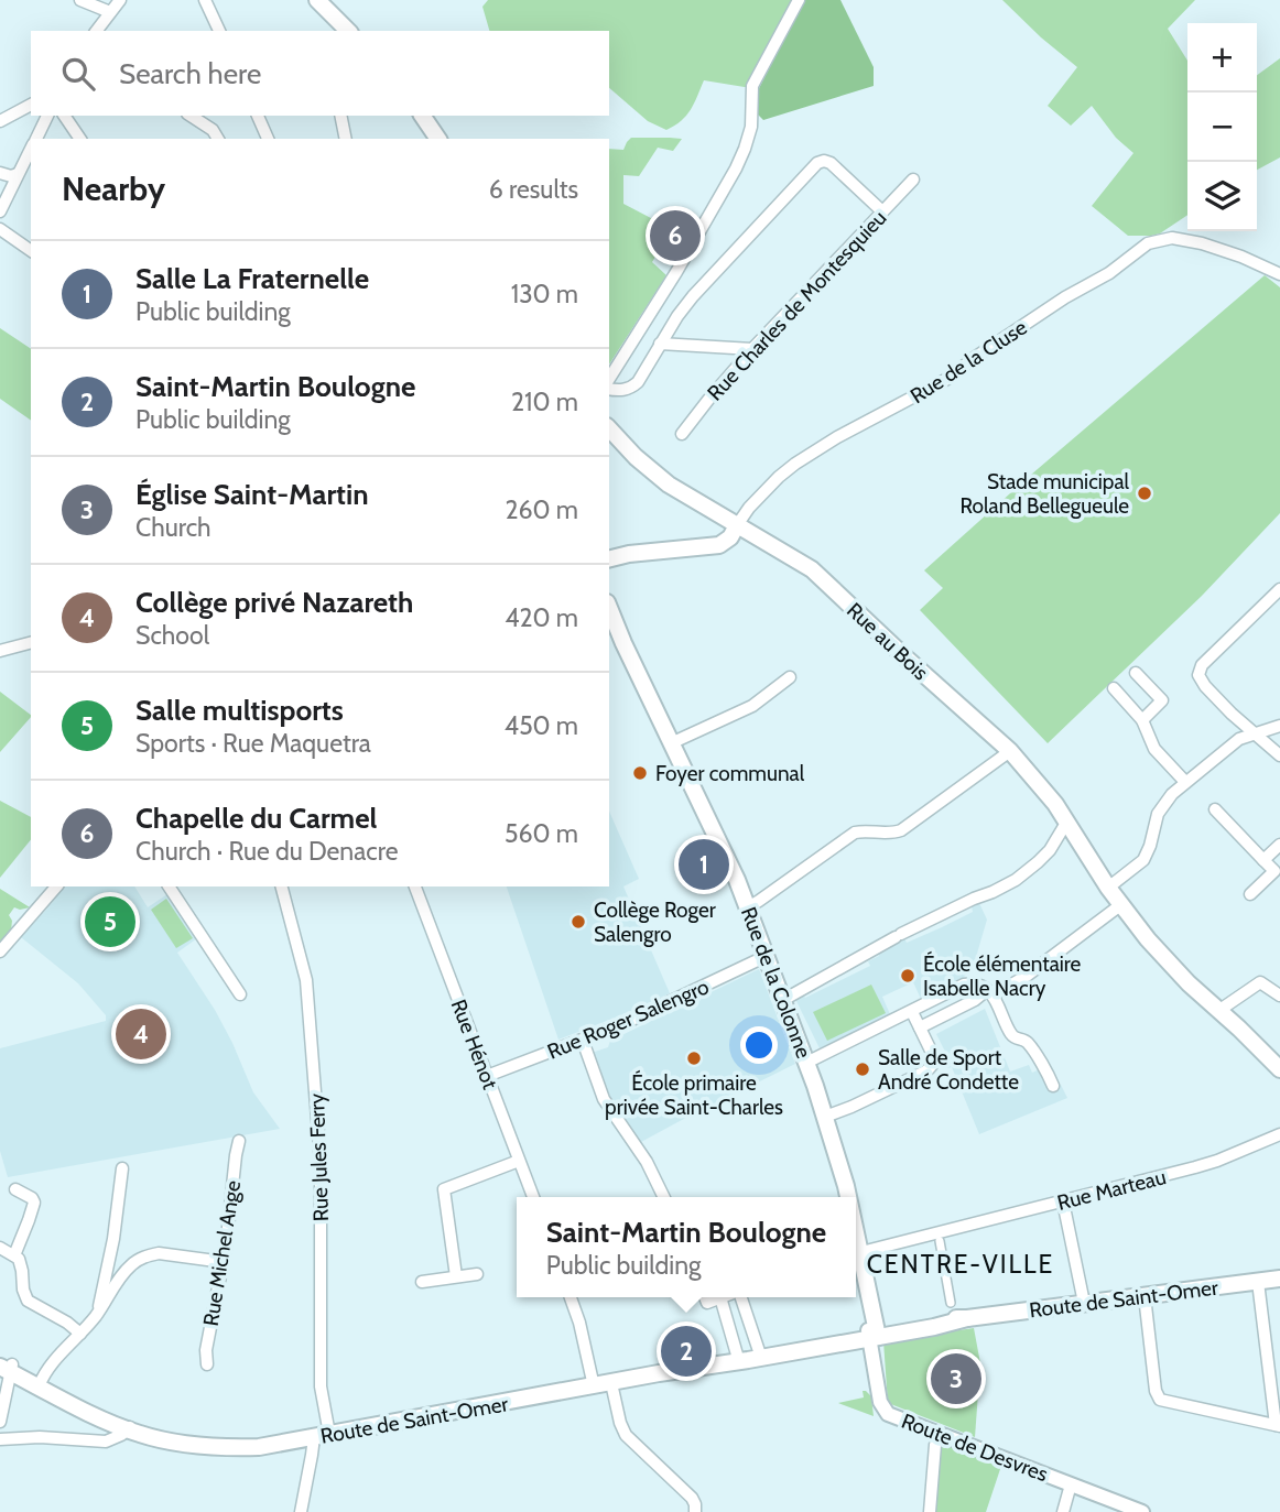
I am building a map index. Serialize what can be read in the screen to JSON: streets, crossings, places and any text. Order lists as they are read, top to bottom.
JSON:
{
  "streets": {
    "main road": ["Rue au Bois", "Rue de la Colonne", "Route de Saint-Omer"],
    "street": [
      "Rue Charles de Montesquieu",
      "Rue de la Cluse",
      "Rue Roger Salengro",
      "Rue Hénot",
      "Rue Jules Ferry",
      "Rue Marteau",
      "Rue Michel Ange",
      "Route de Desvres"
    ]
  },
  "crossings": [
    ["Rue de la Cluse", "Rue au Bois"],
    ["Rue de la Colonne", "Rue Roger Salengro"],
    ["Rue de la Colonne", "Rue Marteau"],
    ["Rue de la Colonne", "Route de Saint-Omer"],
    ["Rue de la Colonne", "Route de Desvres"],
    ["Rue Roger Salengro", "Rue Hénot"],
    ["Rue Jules Ferry", "Route de Saint-Omer"],
    ["Route de Saint-Omer", "Route de Desvres"]
  ],
  "districts": ["CENTRE-VILLE"],
  "places": [
    "Stade municipal Roland Bellegueule",
    "Foyer communal",
    "Collège Roger Salengro",
    "École élémentaire Isabelle Nacry",
    "École primaire privée Saint-Charles",
    "Salle de Sport André Condette"
  ],
  "page": {
    "map_buttons": ["+", "−"],
    "search": "Search here",
    "heading": ["Nearby", "6 results"],
    "pins": [
      "6",
      "1",
      "5",
      "4",
      "2",
      "3"
    ],
    "list": [
      {
        "mark": "1",
        "name": "Salle La Fraternelle",
        "note": "Public building",
        "value": "130 m"
      },
      {
        "mark": "2",
        "name": "Saint-Martin Boulogne",
        "note": "Public building",
        "value": "210 m"
      },
      {
        "mark": "3",
        "name": "Église Saint-Martin",
        "note": "Church",
        "value": "260 m"
      },
      {
        "mark": "4",
        "name": "Collège privé Nazareth",
        "note": "School",
        "value": "420 m"
      },
      {
        "mark": "5",
        "name": "Salle multisports",
        "note": "Sports · Rue Maquetra",
        "value": "450 m"
      },
      {
        "mark": "6",
        "name": "Chapelle du Carmel",
        "note": "Church · Rue du Denacre",
        "value": "560 m"
      }
    ],
    "popup": ["Saint-Martin Boulogne", "Public building"]
  }
}
